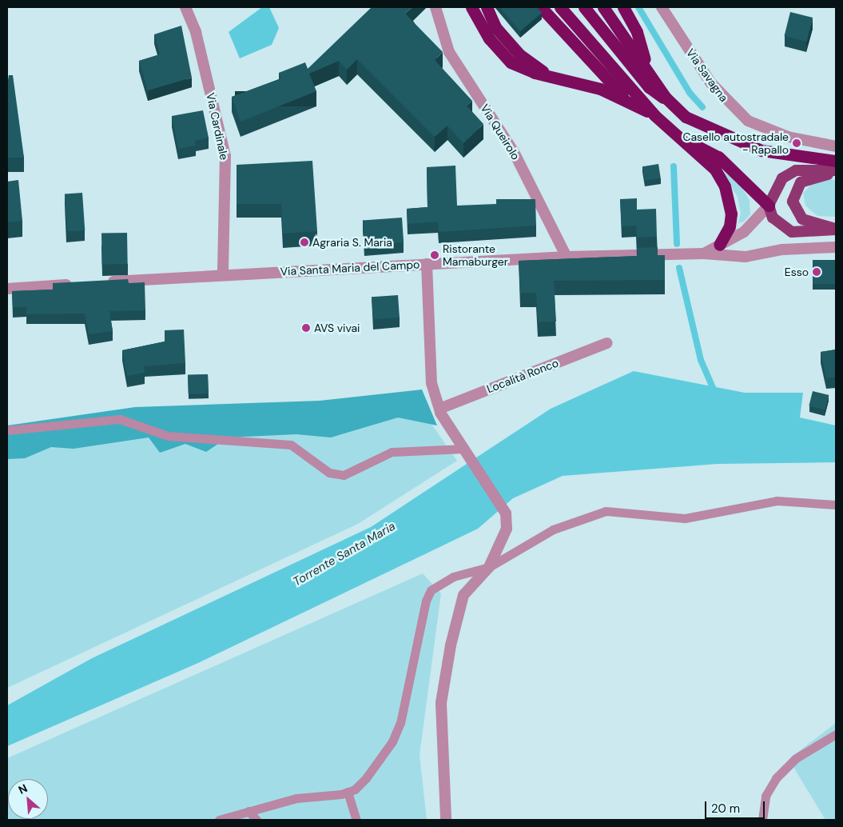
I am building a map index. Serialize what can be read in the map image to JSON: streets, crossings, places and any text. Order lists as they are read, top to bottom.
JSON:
{
  "streets": {
    "street": [
      "Via Savagna",
      "Via Cardinale",
      "Via Queirolo",
      "Via Santa Maria del Campo",
      "Località Ronco"
    ]
  },
  "crossings": [
    ["Via Cardinale", "Via Santa Maria del Campo"],
    ["Via Queirolo", "Via Santa Maria del Campo"]
  ],
  "water": ["Torrente Santa Maria"],
  "places": [
    "Casello autostradale - Rapallo",
    "Agraria S. Maria",
    "Ristorante Mamaburger",
    "Esso",
    "AVS vivai"
  ],
  "scale_bar": "20 m",
  "north": "top left"
}
